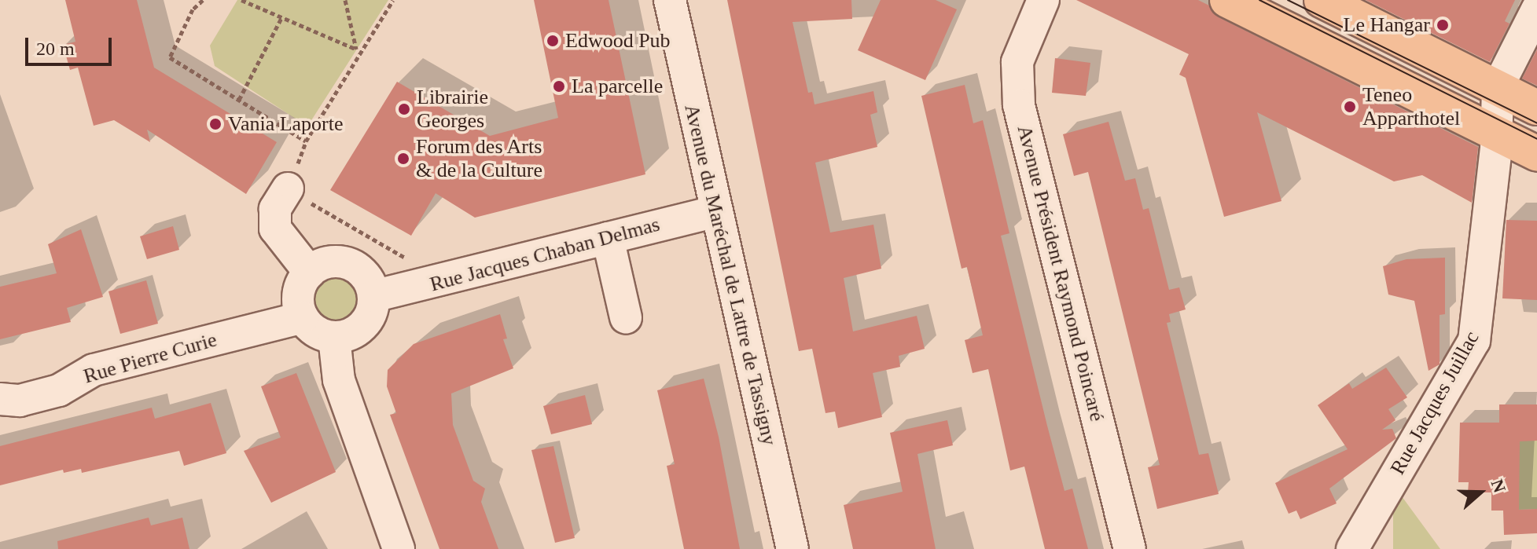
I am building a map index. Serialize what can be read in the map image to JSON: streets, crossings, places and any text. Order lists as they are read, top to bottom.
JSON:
{
  "streets": {
    "street": [
      "Rue Jacques Chaban Delmas",
      "Avenue Président Raymond Poincaré",
      "Avenue du Maréchal de Lattre de Tassigny",
      "Rue Pierre Curie",
      "Rue Jacques Juillac"
    ]
  },
  "crossings": [
    ["Rue Jacques Chaban Delmas", "Avenue du Maréchal de Lattre de Tassigny"],
    ["Rue Jacques Chaban Delmas", "Rue Pierre Curie"]
  ],
  "places": [
    "Le Hangar",
    "Edwood Pub",
    "La parcelle",
    "Teneo Apparthotel",
    "Librairie Georges",
    "Vania Laporte",
    "Forum des Arts & de la Culture"
  ],
  "scale_bar": "20 m",
  "north": "right"
}
